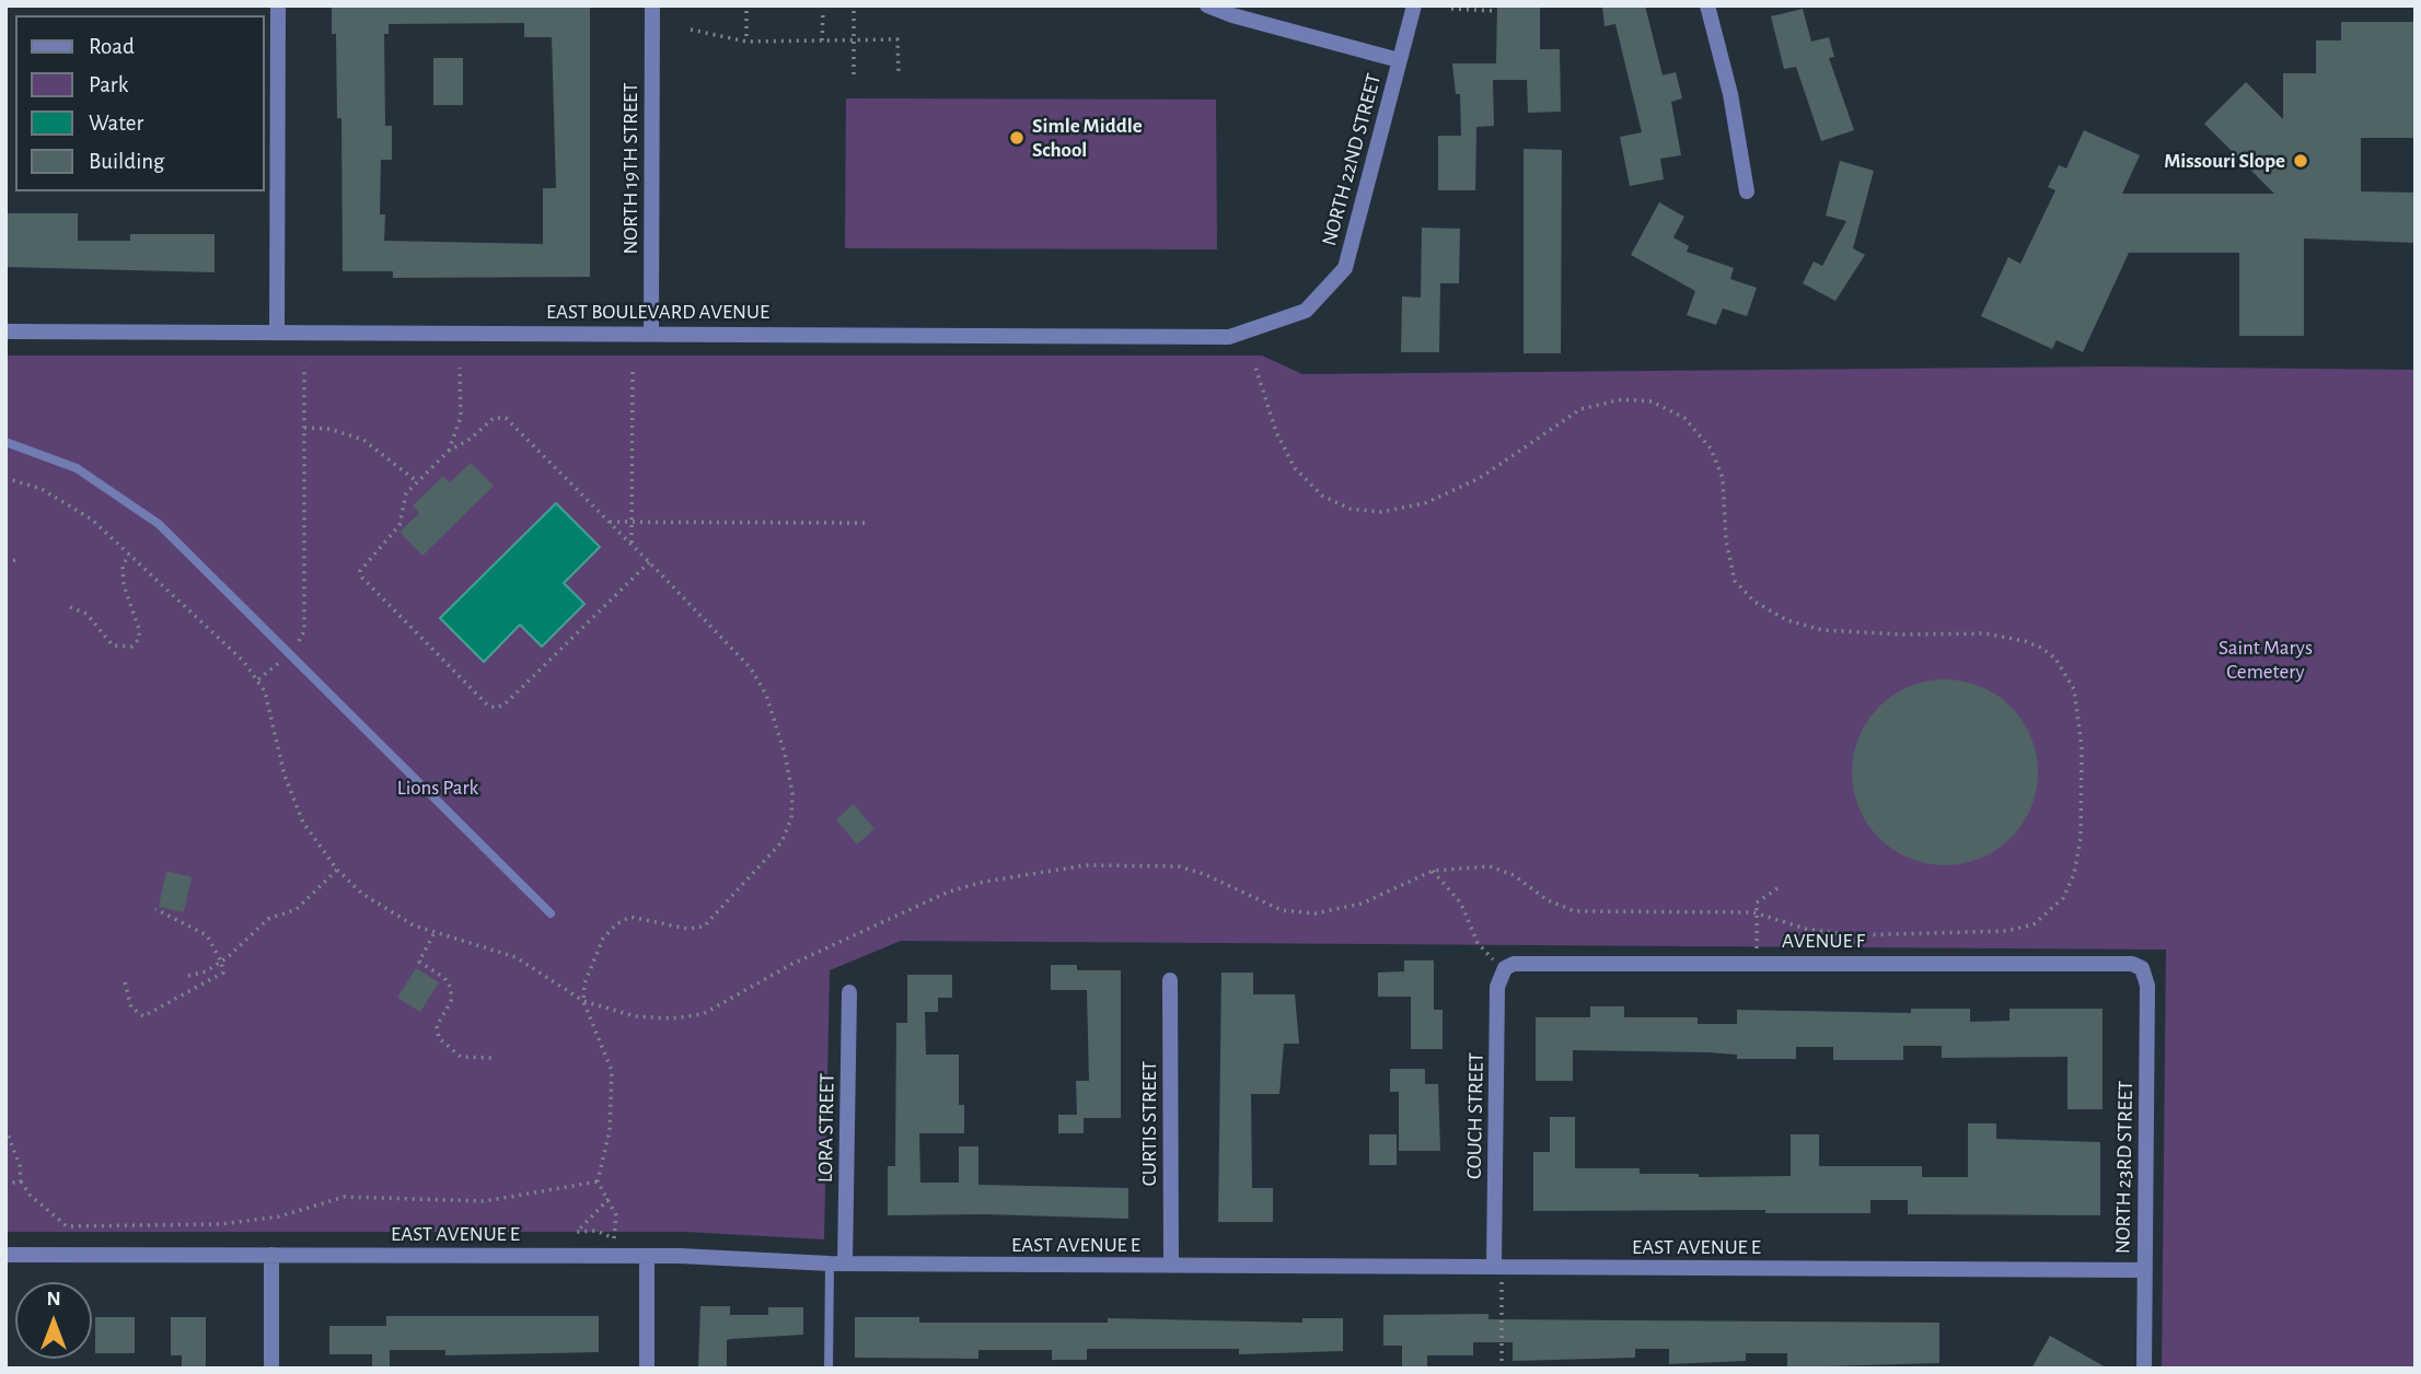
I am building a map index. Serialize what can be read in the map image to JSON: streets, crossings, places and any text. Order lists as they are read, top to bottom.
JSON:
{
  "streets": {
    "street": [
      "NORTH 22ND STREET",
      "NORTH 19TH STREET",
      "EAST BOULEVARD AVENUE",
      "AVENUE F",
      "COUCH STREET",
      "CURTIS STREET",
      "LORA STREET",
      "NORTH 23RD STREET",
      "EAST AVENUE E"
    ]
  },
  "crossings": [
    ["NORTH 22ND STREET", "EAST BOULEVARD AVENUE"],
    ["NORTH 19TH STREET", "EAST BOULEVARD AVENUE"],
    ["AVENUE F", "COUCH STREET"],
    ["AVENUE F", "NORTH 23RD STREET"],
    ["COUCH STREET", "EAST AVENUE E"],
    ["CURTIS STREET", "EAST AVENUE E"],
    ["LORA STREET", "EAST AVENUE E"],
    ["NORTH 23RD STREET", "EAST AVENUE E"]
  ],
  "parks": ["Saint Marys Cemetery", "Lions Park"],
  "places": ["Simle Middle School", "Missouri Slope"],
  "legend": [
    "Road",
    "Park",
    "Water",
    "Building"
  ],
  "north": "top"
}
